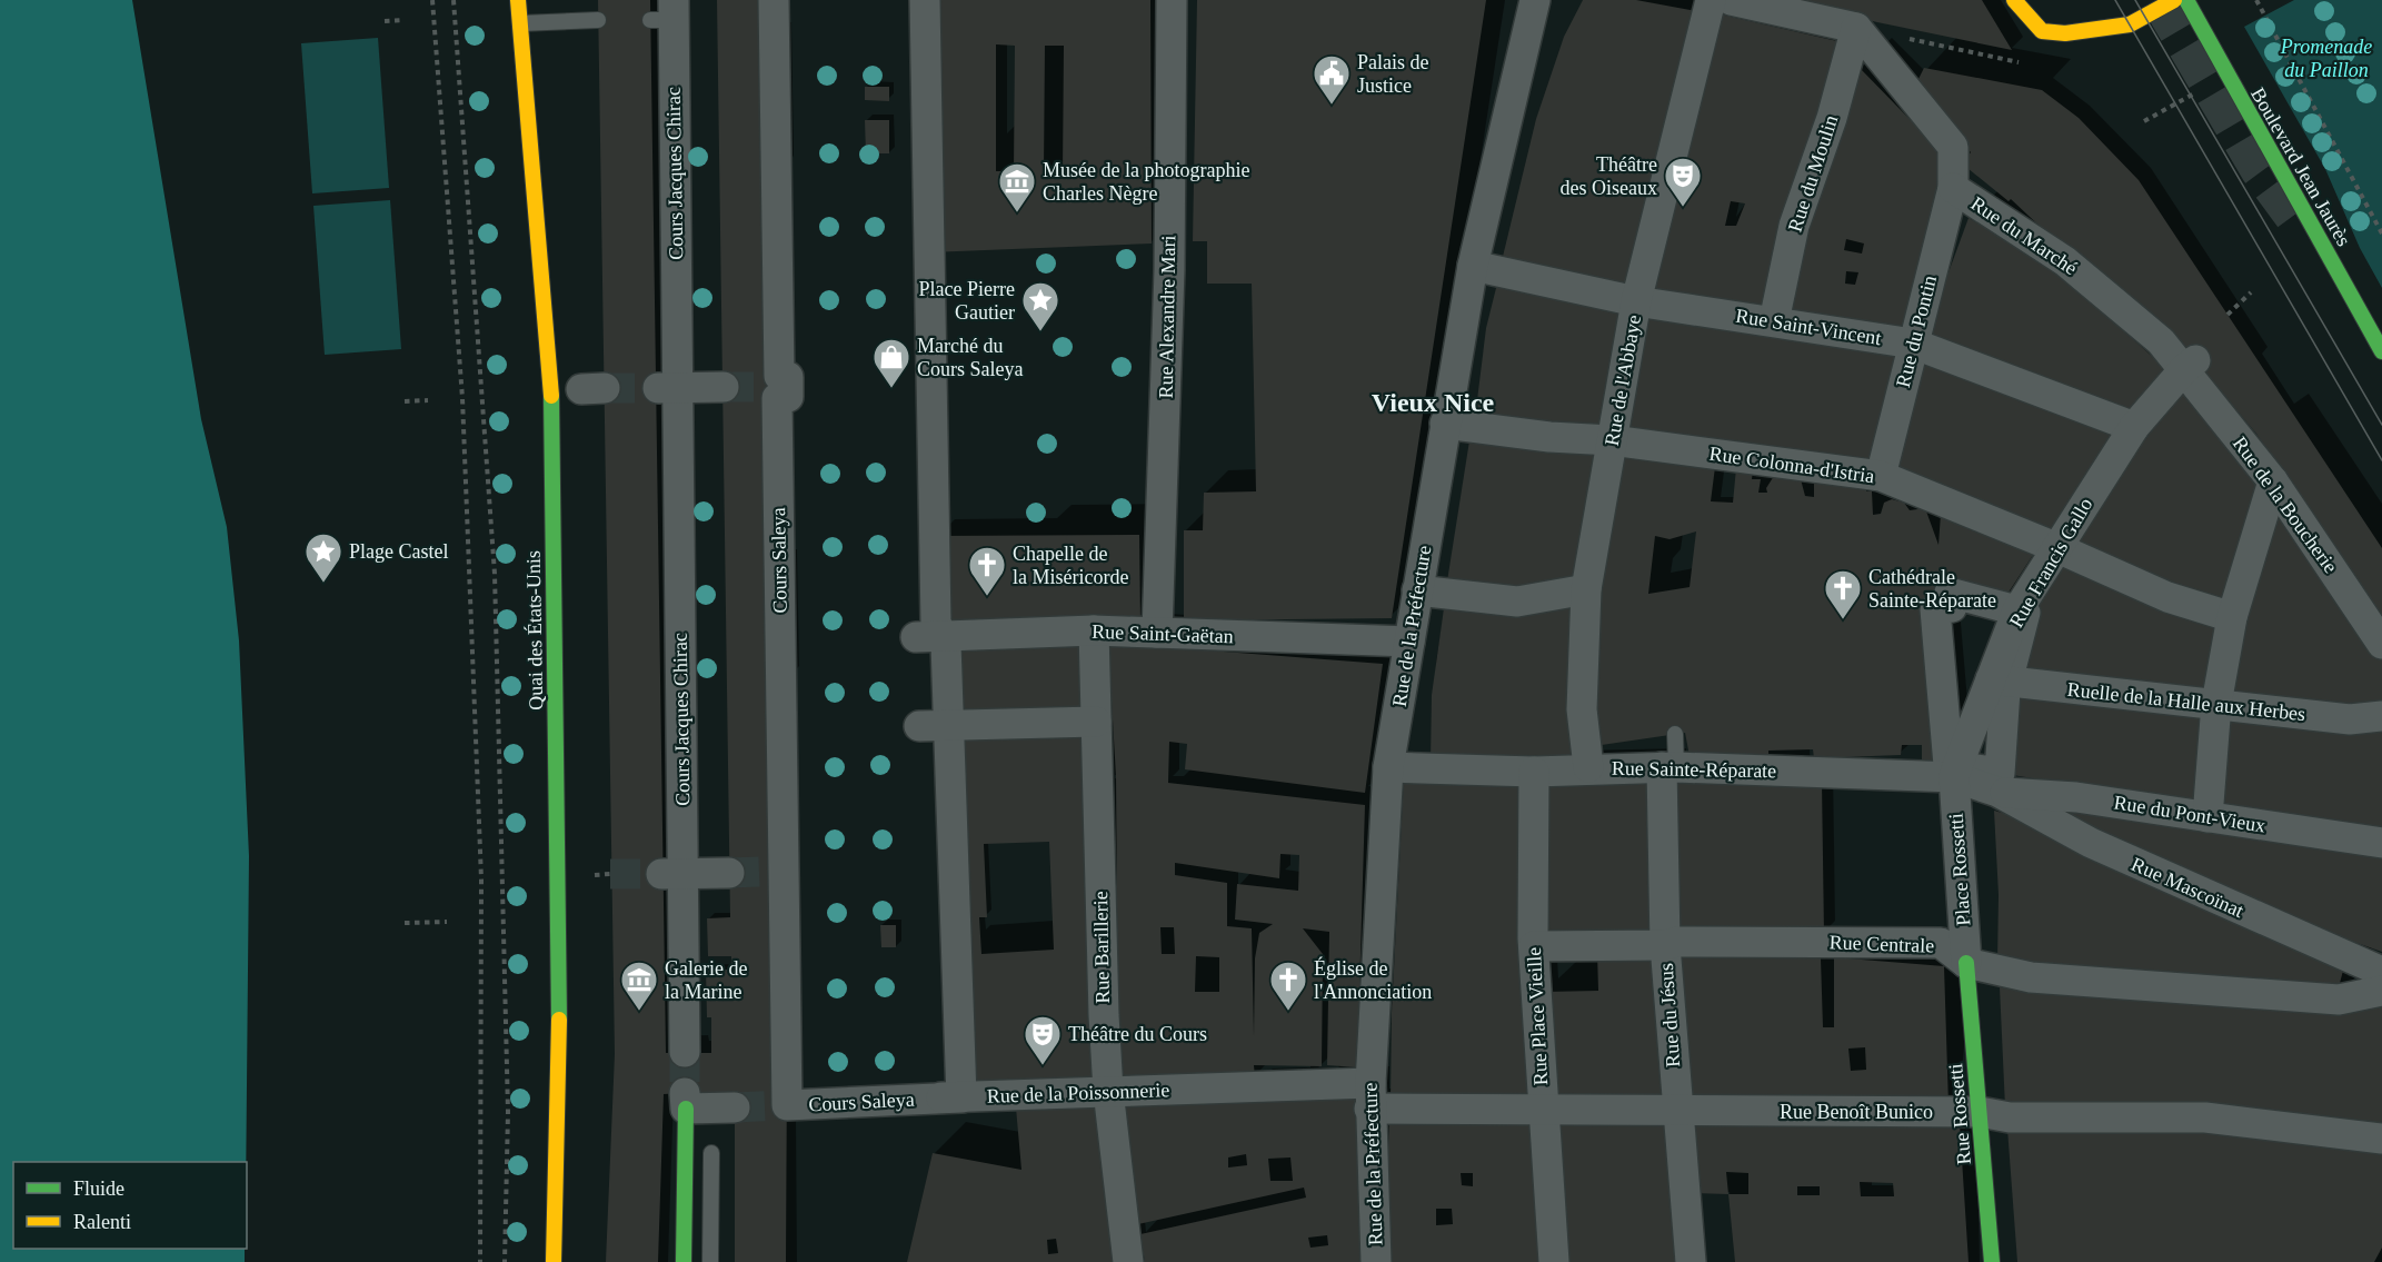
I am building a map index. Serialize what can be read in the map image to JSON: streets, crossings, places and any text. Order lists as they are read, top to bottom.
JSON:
{
  "streets": {
    "main road": ["Boulevard Jean Jaurès", "Quai des États-Unis", "Rue Rossetti"],
    "street": [
      "Cours Jacques Chirac",
      "Rue du Moulin",
      "Rue du Marché",
      "Rue Alexandre Mari",
      "Rue Saint-Vincent",
      "Rue du Pontin",
      "Rue de l'Abbaye",
      "Rue Colonna-d'Istria",
      "Rue de la Boucherie",
      "Cours Saleya",
      "Rue Francis Gallo",
      "Rue de la Préfecture",
      "Rue Saint-Gaëtan",
      "Ruelle de la Halle aux Herbes",
      "Rue Sainte-Réparate",
      "Rue du Pont-Vieux",
      "Place Rossetti",
      "Rue Mascoïnat",
      "Rue Centrale",
      "Rue Barillerie",
      "Rue du Jésus",
      "Rue Place Vieille",
      "Rue de la Poissonnerie",
      "Rue Benoît Bunico"
    ]
  },
  "crossings": [
    ["Rue du Moulin", "Rue du Marché"],
    ["Rue du Moulin", "Rue Saint-Vincent"],
    ["Rue du Marché", "Rue du Pontin"],
    ["Rue du Marché", "Rue de la Boucherie"],
    ["Rue du Marché", "Rue Francis Gallo"],
    ["Rue Alexandre Mari", "Rue Saint-Gaëtan"],
    ["Rue Saint-Vincent", "Rue du Pontin"],
    ["Rue Saint-Vincent", "Rue de l'Abbaye"],
    ["Rue Saint-Vincent", "Rue Francis Gallo"],
    ["Rue Saint-Vincent", "Rue de la Préfecture"],
    ["Rue du Pontin", "Rue Colonna-d'Istria"],
    ["Rue de l'Abbaye", "Rue Colonna-d'Istria"],
    ["Rue de l'Abbaye", "Rue Sainte-Réparate"],
    ["Rue Colonna-d'Istria", "Rue Francis Gallo"],
    ["Rue Colonna-d'Istria", "Rue de la Préfecture"],
    ["Rue de la Boucherie", "Rue Francis Gallo"],
    ["Cours Saleya", "Rue de la Poissonnerie"],
    ["Rue Francis Gallo", "Ruelle de la Halle aux Herbes"],
    ["Rue Francis Gallo", "Rue Sainte-Réparate"],
    ["Rue Francis Gallo", "Place Rossetti"],
    ["Rue de la Préfecture", "Rue Saint-Gaëtan"],
    ["Rue de la Préfecture", "Rue Sainte-Réparate"],
    ["Rue de la Préfecture", "Rue de la Poissonnerie"],
    ["Rue de la Préfecture", "Rue Benoît Bunico"],
    ["Rue Saint-Gaëtan", "Rue Barillerie"],
    ["Rue Sainte-Réparate", "Rue du Pont-Vieux"],
    ["Rue Sainte-Réparate", "Place Rossetti"],
    ["Rue Sainte-Réparate", "Rue Mascoïnat"],
    ["Rue Sainte-Réparate", "Rue du Jésus"],
    ["Rue Sainte-Réparate", "Rue Place Vieille"],
    ["Rue du Pont-Vieux", "Rue Mascoïnat"],
    ["Place Rossetti", "Rue Centrale"],
    ["Place Rossetti", "Rue Rossetti"],
    ["Rue Centrale", "Rue du Jésus"],
    ["Rue Centrale", "Rue Place Vieille"],
    ["Rue Centrale", "Rue Rossetti"],
    ["Rue Barillerie", "Rue de la Poissonnerie"],
    ["Rue du Jésus", "Rue Benoît Bunico"],
    ["Rue Place Vieille", "Rue Benoît Bunico"],
    ["Rue de la Poissonnerie", "Rue Benoît Bunico"],
    ["Rue Benoît Bunico", "Rue Rossetti"]
  ],
  "districts": ["Vieux Nice"],
  "parks": ["Promenade du Paillon"],
  "places": {
    "public building": ["Palais de Justice"],
    "theatre": ["Théâtre des Oiseaux", "Théâtre du Cours"],
    "museum": ["Musée de la photographie Charles Nègre", "Galerie de la Marine"],
    "place": ["Place Pierre Gautier", "Plage Castel"],
    "shop": ["Marché du Cours Saleya"],
    "church": ["Chapelle de la Miséricorde", "Cathédrale Sainte-Réparate", "Église de l'Annonciation"]
  },
  "legend": ["Fluide", "Ralenti"]
}
